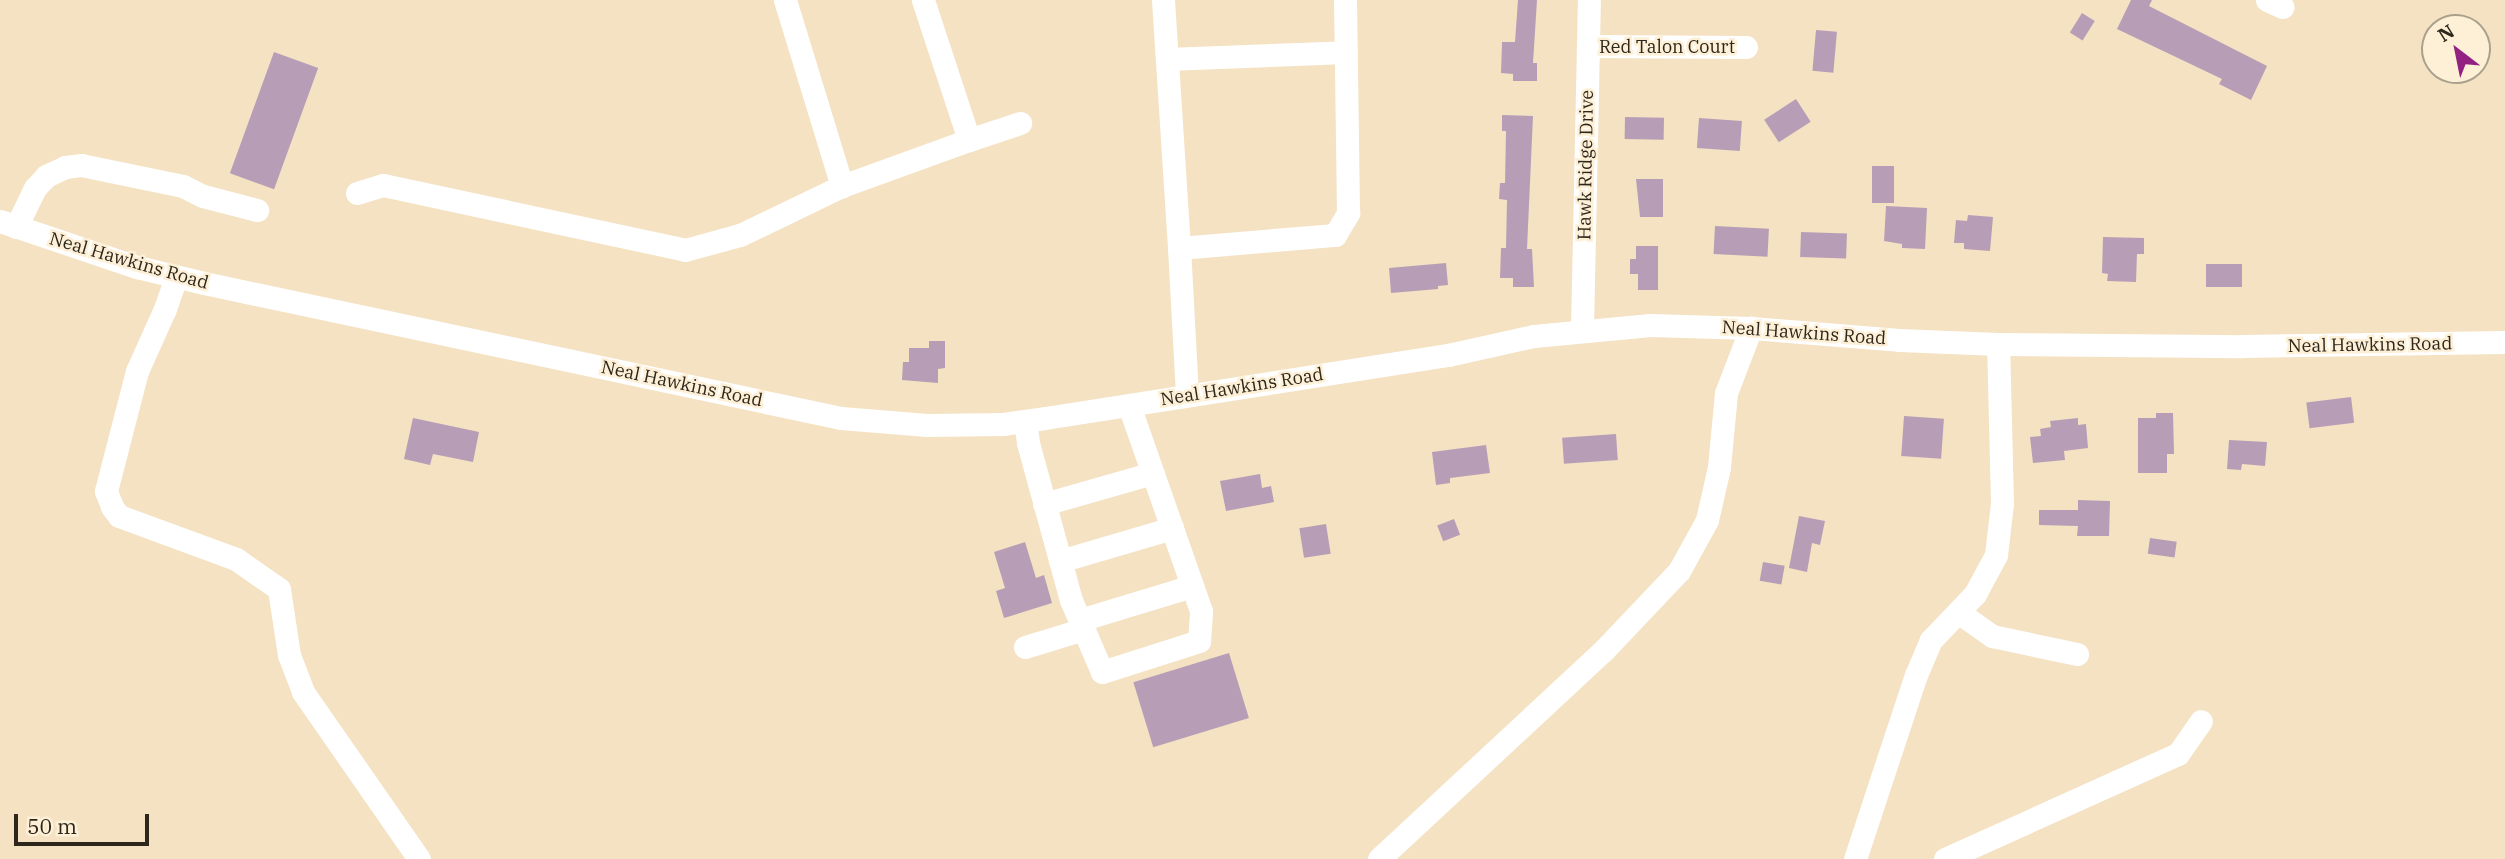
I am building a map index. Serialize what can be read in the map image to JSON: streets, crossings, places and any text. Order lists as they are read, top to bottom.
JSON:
{
  "streets": {
    "street": ["Red Talon Court", "Hawk Ridge Drive", "Neal Hawkins Road"]
  },
  "crossings": [
    ["Red Talon Court", "Hawk Ridge Drive"],
    ["Hawk Ridge Drive", "Neal Hawkins Road"]
  ],
  "scale_bar": "50 m",
  "north": "top left"
}
